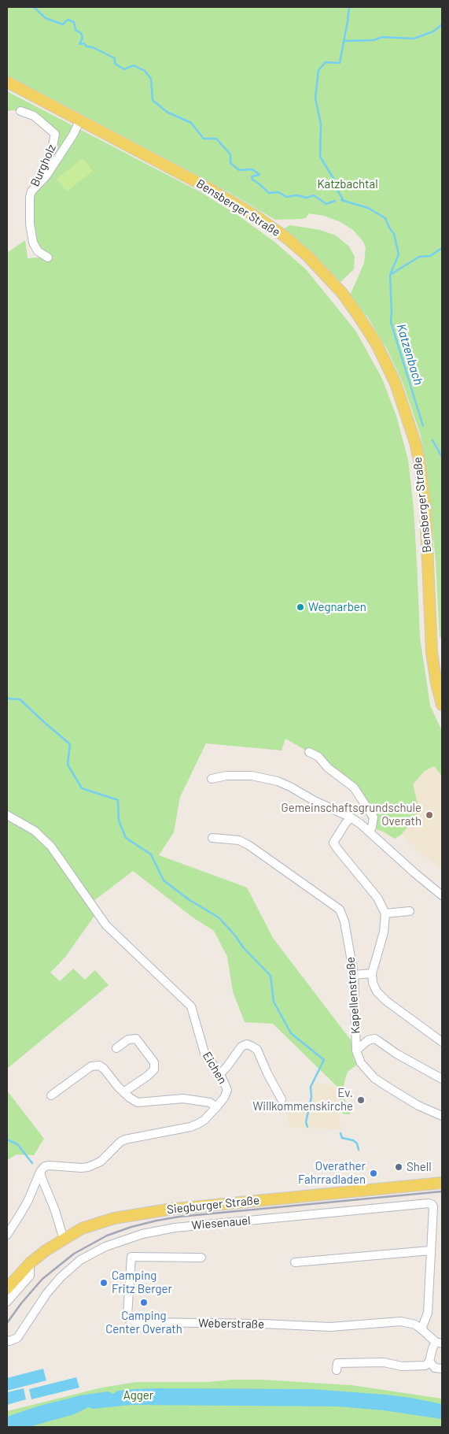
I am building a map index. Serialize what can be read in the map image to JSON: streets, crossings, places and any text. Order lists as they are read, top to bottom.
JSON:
{
  "streets": {
    "main road": ["Bensberger Straße", "Siegburger Straße"],
    "street": [
      "Burgholz",
      "Kapellenstraße",
      "Eichen",
      "Wiesenauel",
      "Weberstraße"
    ]
  },
  "crossings": [
    ["Burgholz", "Bensberger Straße"],
    ["Wiesenauel", "Weberstraße"]
  ],
  "water": ["Katzenbach"],
  "parks": ["Katzbachtal", "Agger"],
  "places": [
    "Wegnarben",
    "Gemeinschaftsgrundschule Overath",
    "Ev. Willkommenskirche",
    "Shell",
    "Overather Fahrradladen",
    "Camping Fritz Berger",
    "Camping Center Overath"
  ]
}
